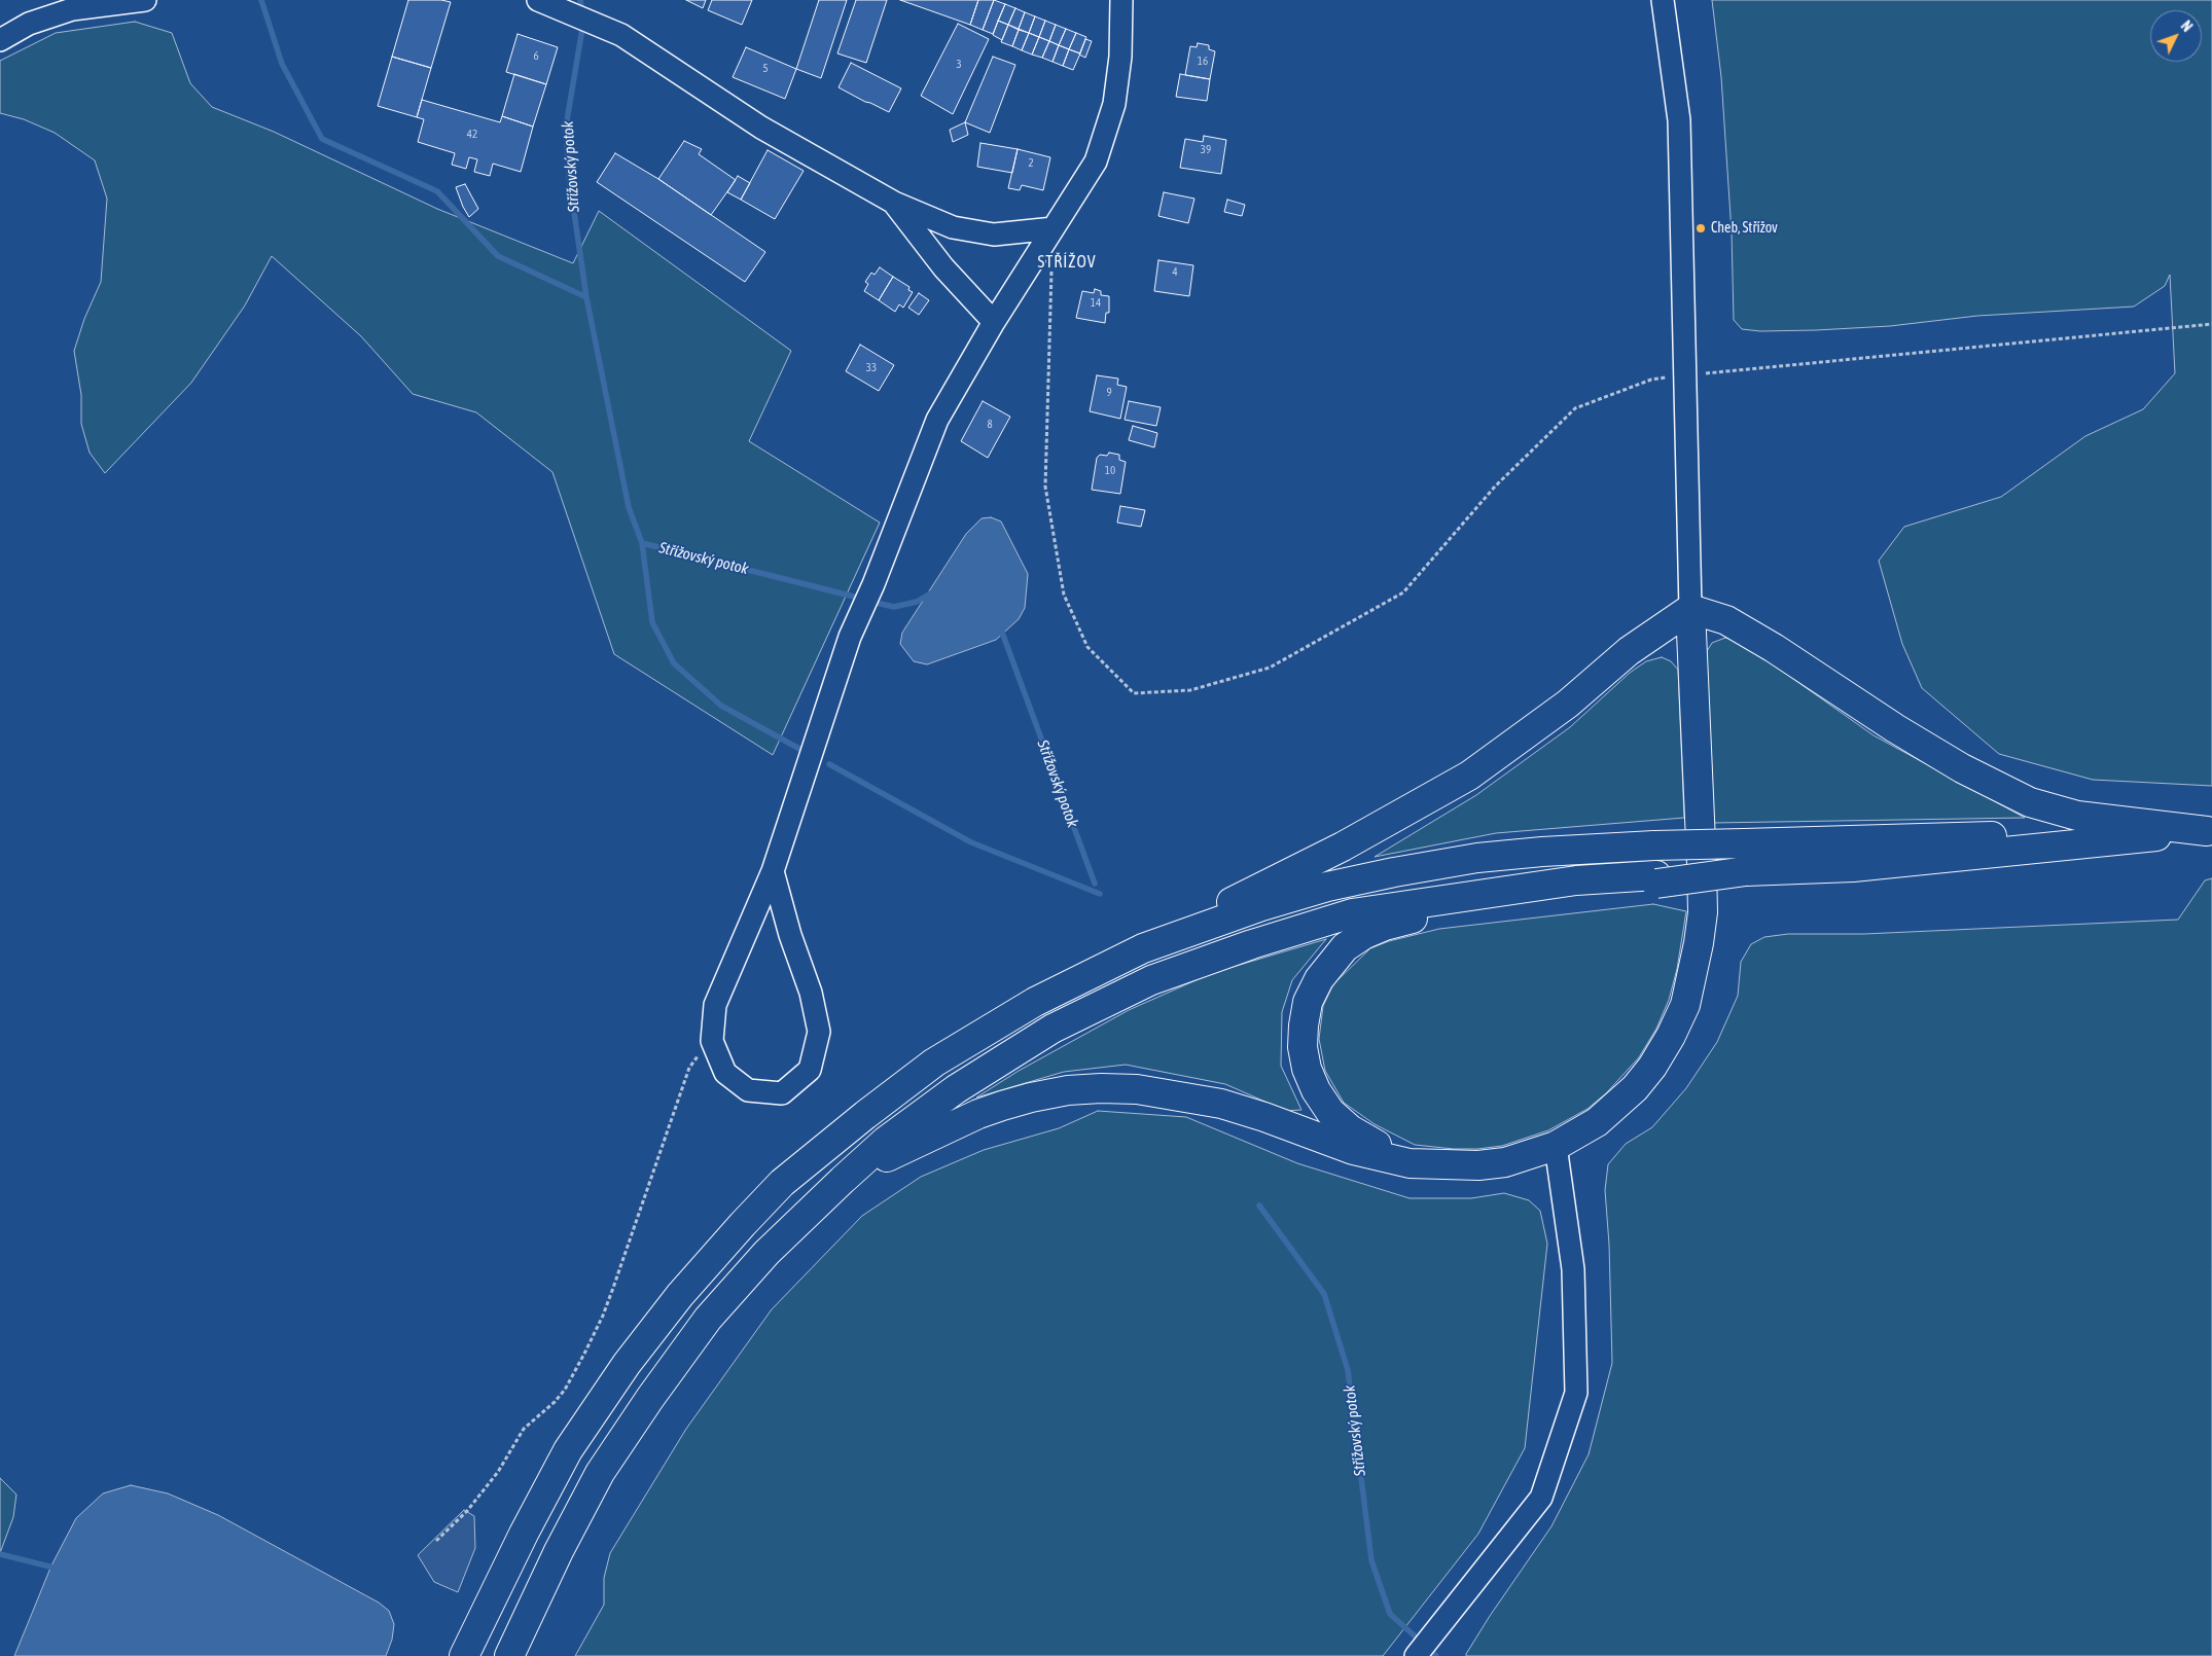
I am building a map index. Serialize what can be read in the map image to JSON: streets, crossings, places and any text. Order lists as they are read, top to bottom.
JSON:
{
  "districts": ["STŘÍŽOV"],
  "water": ["Střížovský potok"],
  "places": ["Cheb, Střížov"],
  "house_numbers": [
    "6",
    "16",
    "3",
    "5",
    "42",
    "39",
    "2",
    "4",
    "14",
    "33",
    "9",
    "8",
    "10"
  ],
  "north": "top right"
}
